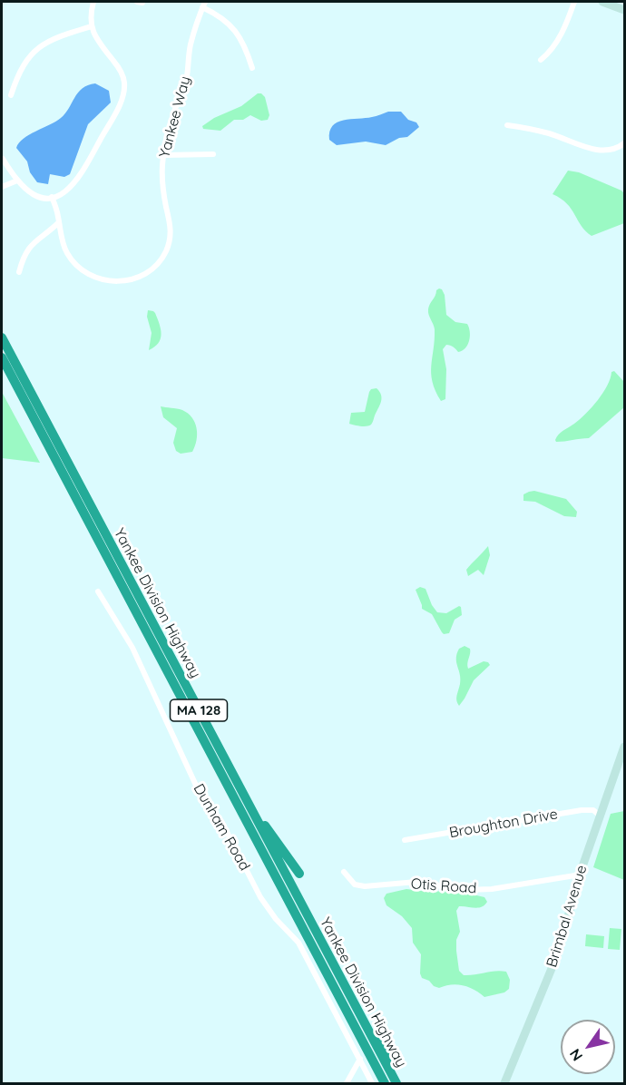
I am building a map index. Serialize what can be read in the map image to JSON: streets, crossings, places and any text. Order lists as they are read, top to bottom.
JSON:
{
  "streets": {
    "highway": ["Yankee Division Highway", "MA 128"],
    "main road": ["Brimbal Avenue"],
    "street": [
      "Yankee Way",
      "Broughton Drive",
      "Dunham Road",
      "Otis Road"
    ]
  },
  "crossings": [
    ["Broughton Drive", "Brimbal Avenue"],
    ["Otis Road", "Brimbal Avenue"]
  ],
  "north": "bottom left"
}
